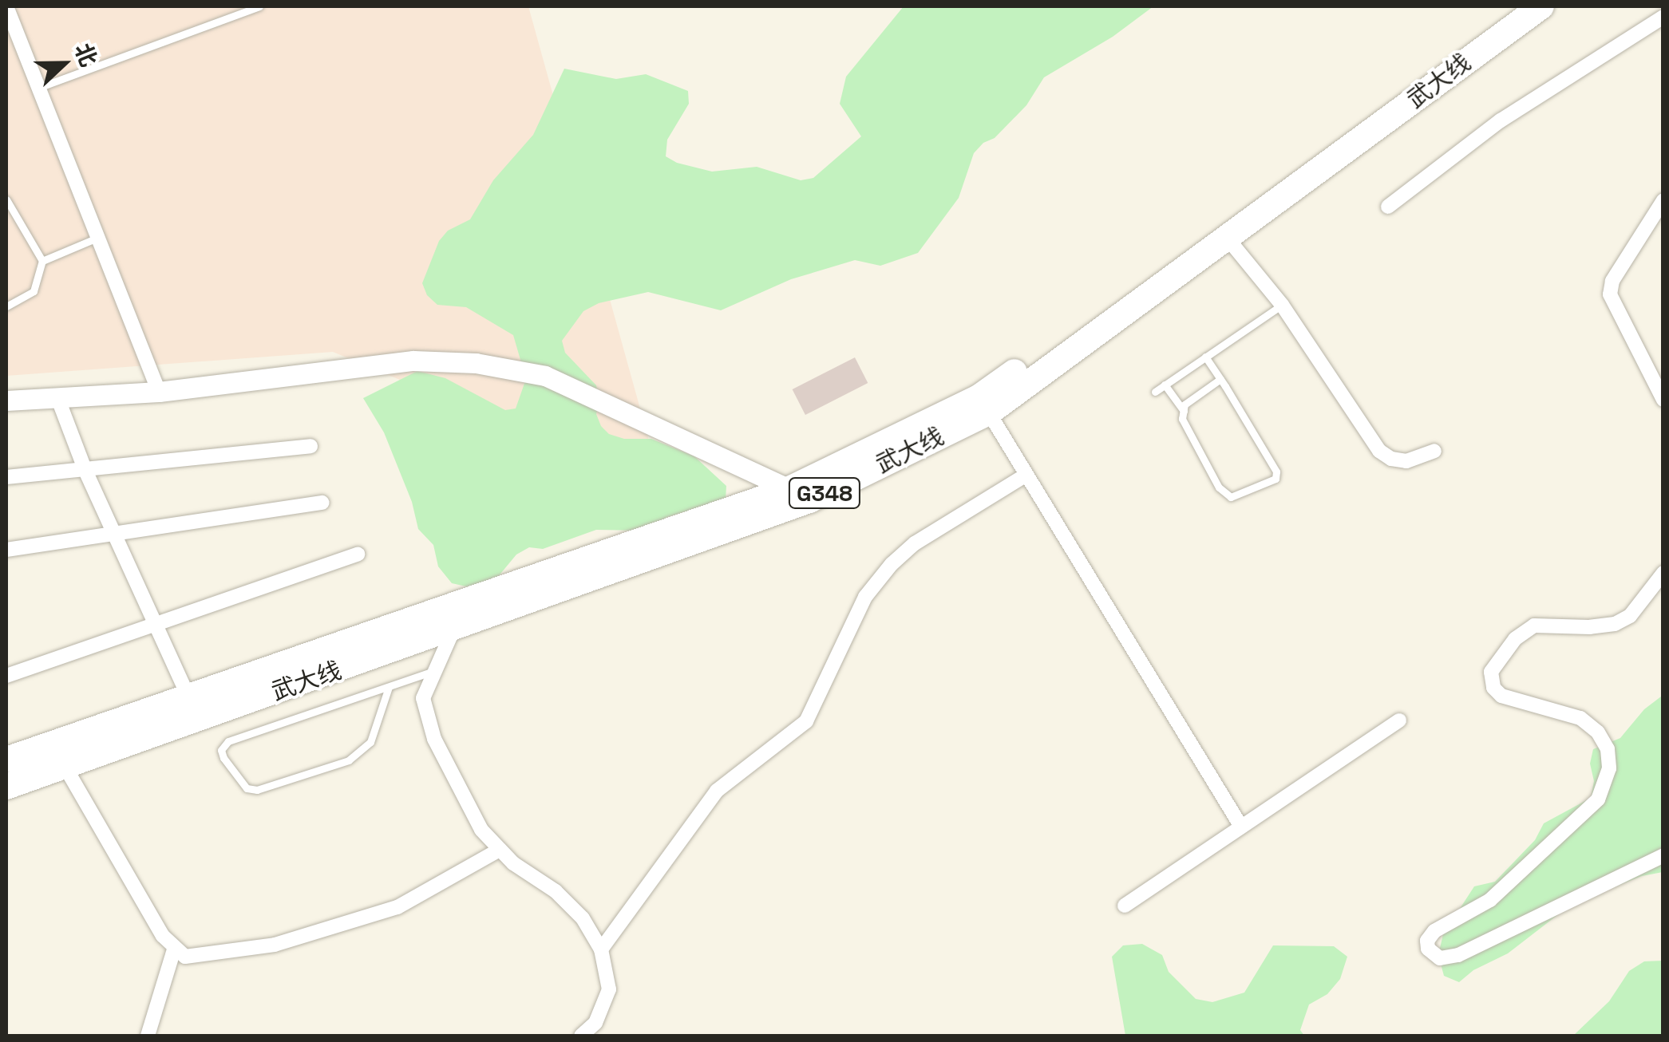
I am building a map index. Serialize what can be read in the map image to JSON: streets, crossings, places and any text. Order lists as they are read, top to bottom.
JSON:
{
  "streets": {
    "highway": ["武大线", "G348"]
  },
  "north": "right"
}
